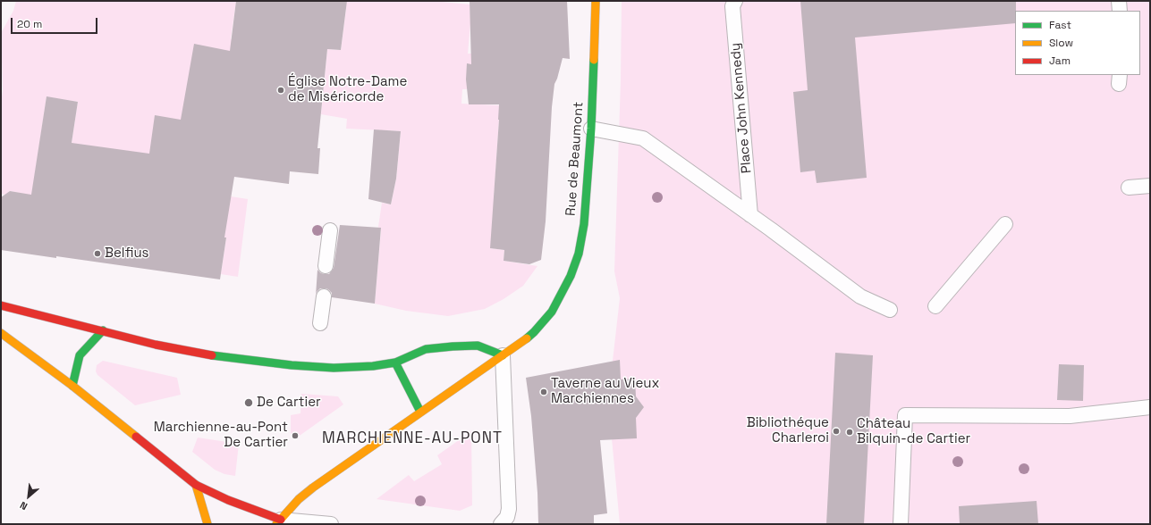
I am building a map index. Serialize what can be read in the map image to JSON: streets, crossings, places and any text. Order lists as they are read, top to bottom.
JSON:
{
  "streets": {
    "main road": ["Rue de Beaumont"],
    "lane": ["Place John Kennedy"]
  },
  "districts": ["MARCHIENNE-AU-PONT"],
  "places": [
    "Église Notre-Dame de Miséricorde",
    "Belfius",
    "Taverne au Vieux Marchiennes",
    "De Cartier",
    "Bibliothéque Charleroi",
    "Château Bilquin-de Cartier",
    "Marchienne-au-Pont De Cartier"
  ],
  "legend": ["Fast", "Slow", "Jam"],
  "scale_bar": "20 m",
  "north": "bottom left"
}
